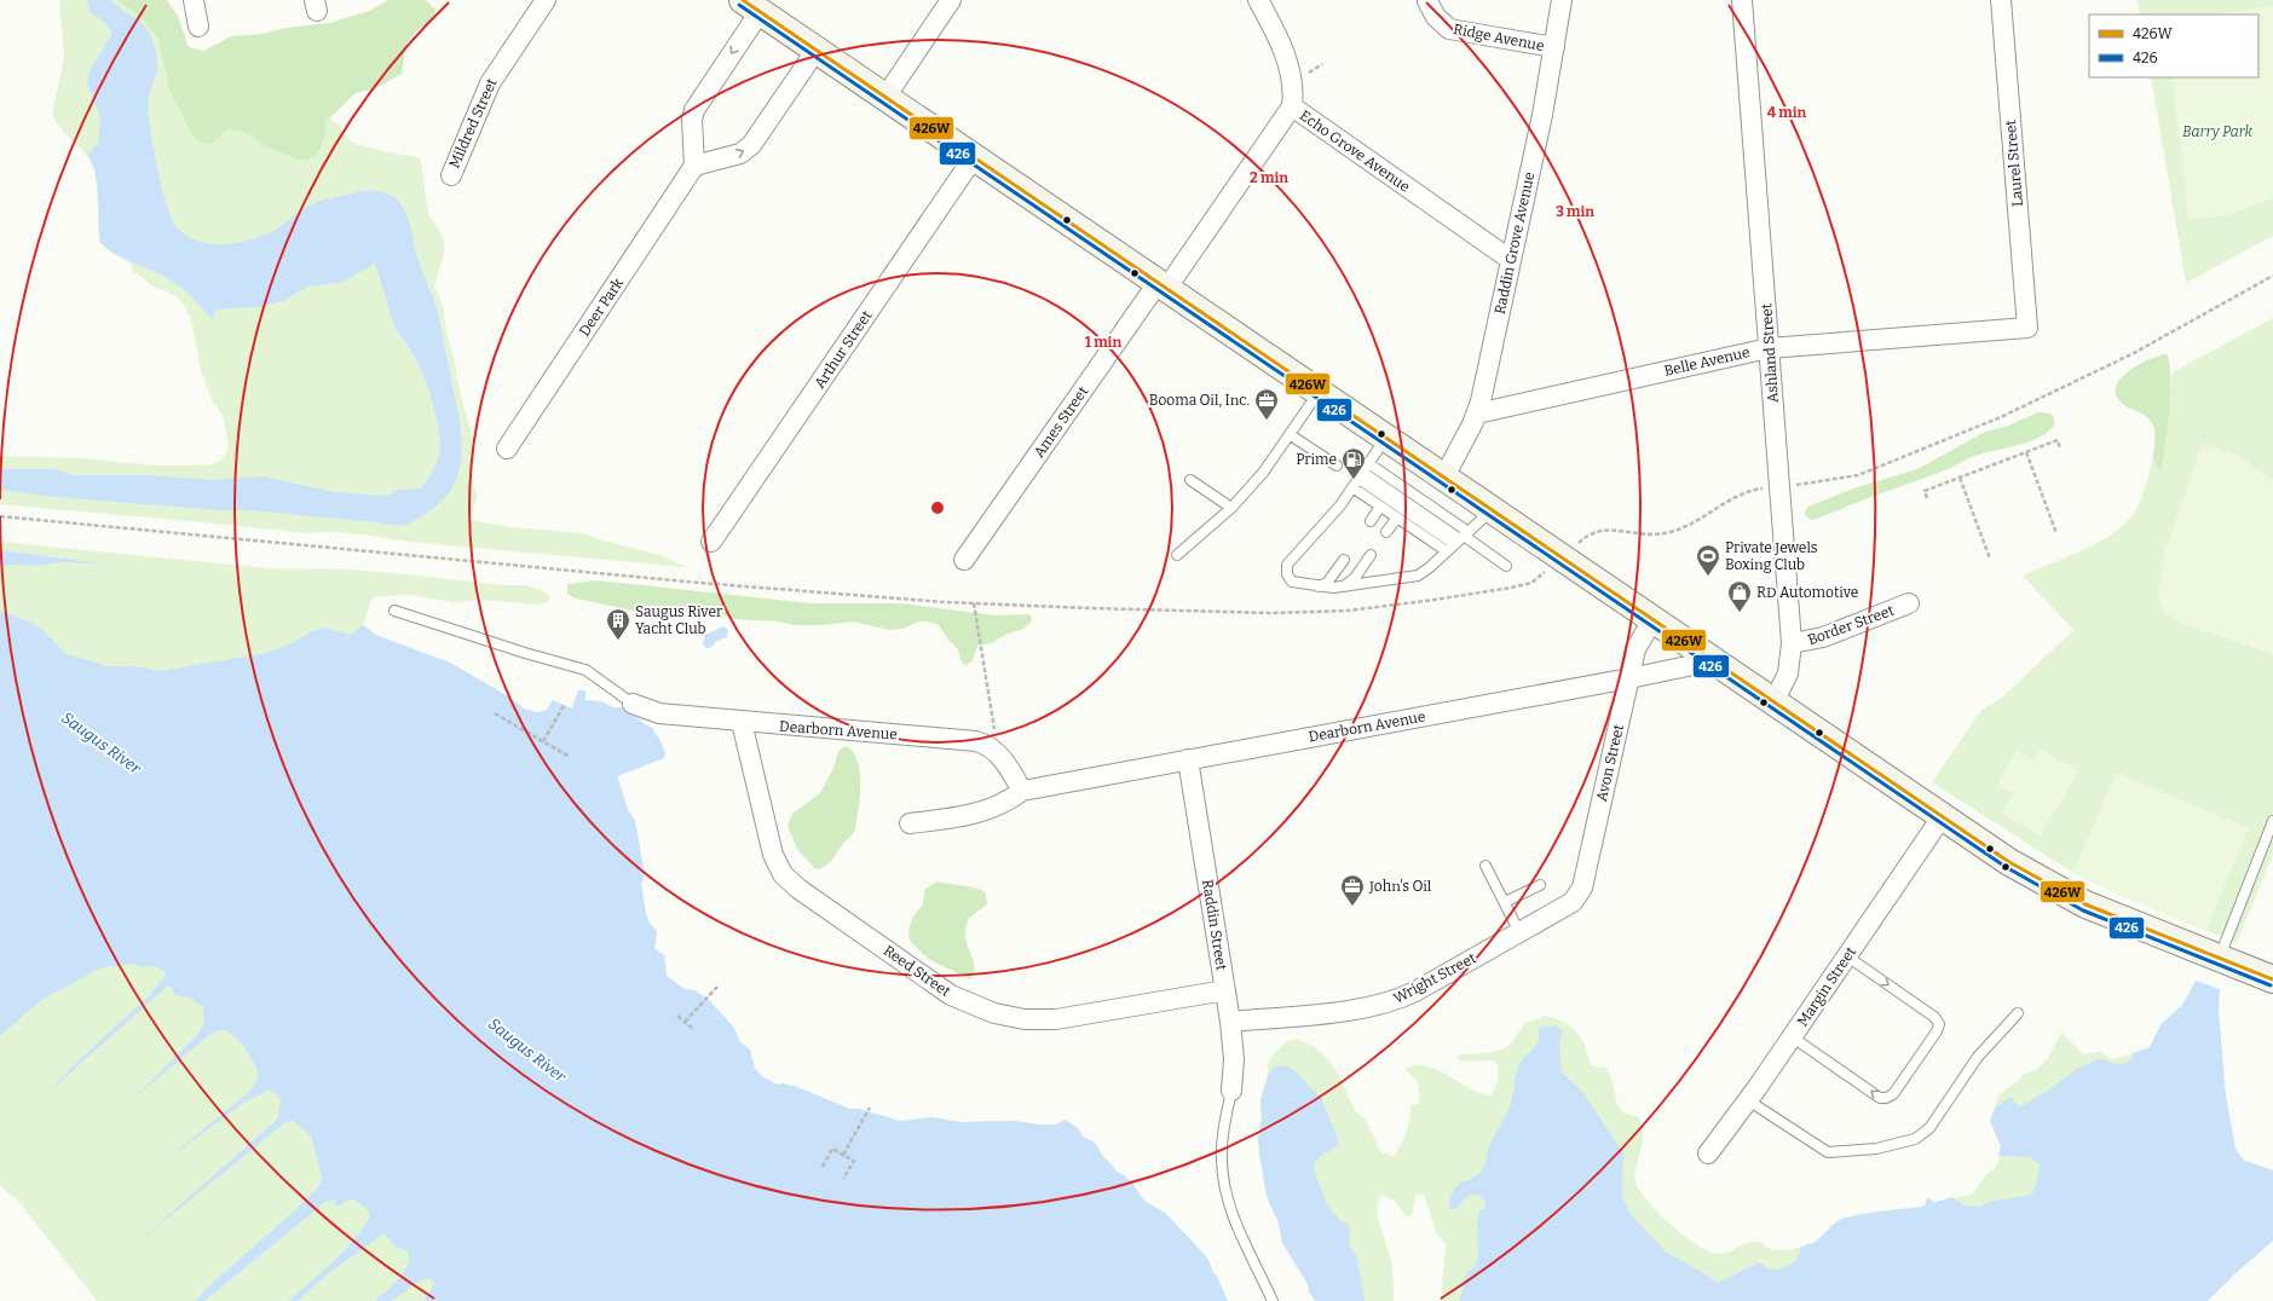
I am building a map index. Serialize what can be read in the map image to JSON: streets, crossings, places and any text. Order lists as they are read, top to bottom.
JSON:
{
  "streets": {
    "street": [
      "Ridge Avenue",
      "Mildred Street",
      "Echo Grove Avenue",
      "Laurel Street",
      "Raddin Grove Avenue",
      "Deer Park",
      "Arthur Street",
      "Ashland Street",
      "Belle Avenue",
      "Ames Street",
      "Border Street",
      "Dearborn Avenue",
      "Avon Street",
      "Raddin Street",
      "Reed Street",
      "Wright Street",
      "Margin Street"
    ]
  },
  "crossings": [
    ["Ridge Avenue", "Raddin Grove Avenue"],
    ["Echo Grove Avenue", "Raddin Grove Avenue"],
    ["Echo Grove Avenue", "Ames Street"],
    ["Laurel Street", "Belle Avenue"],
    ["Raddin Grove Avenue", "Belle Avenue"],
    ["Ashland Street", "Belle Avenue"],
    ["Ashland Street", "Border Street"],
    ["Dearborn Avenue", "Avon Street"],
    ["Dearborn Avenue", "Raddin Street"],
    ["Dearborn Avenue", "Reed Street"],
    ["Avon Street", "Wright Street"],
    ["Raddin Street", "Reed Street"],
    ["Raddin Street", "Wright Street"]
  ],
  "water": ["Saugus River"],
  "parks": ["Barry Park"],
  "places": {
    "office": ["Booma Oil, Inc.", "John's Oil"],
    "fuel station": ["Prime"],
    "sports": ["Private Jewels Boxing Club"],
    "shop": ["RD Automotive"],
    "building": ["Saugus River Yacht Club"]
  },
  "lines": ["transit line 426W", "transit line 426"],
  "legend": ["426W", "426"],
  "rings": [
    "4 min",
    "2 min",
    "3 min",
    "1 min"
  ]
}
